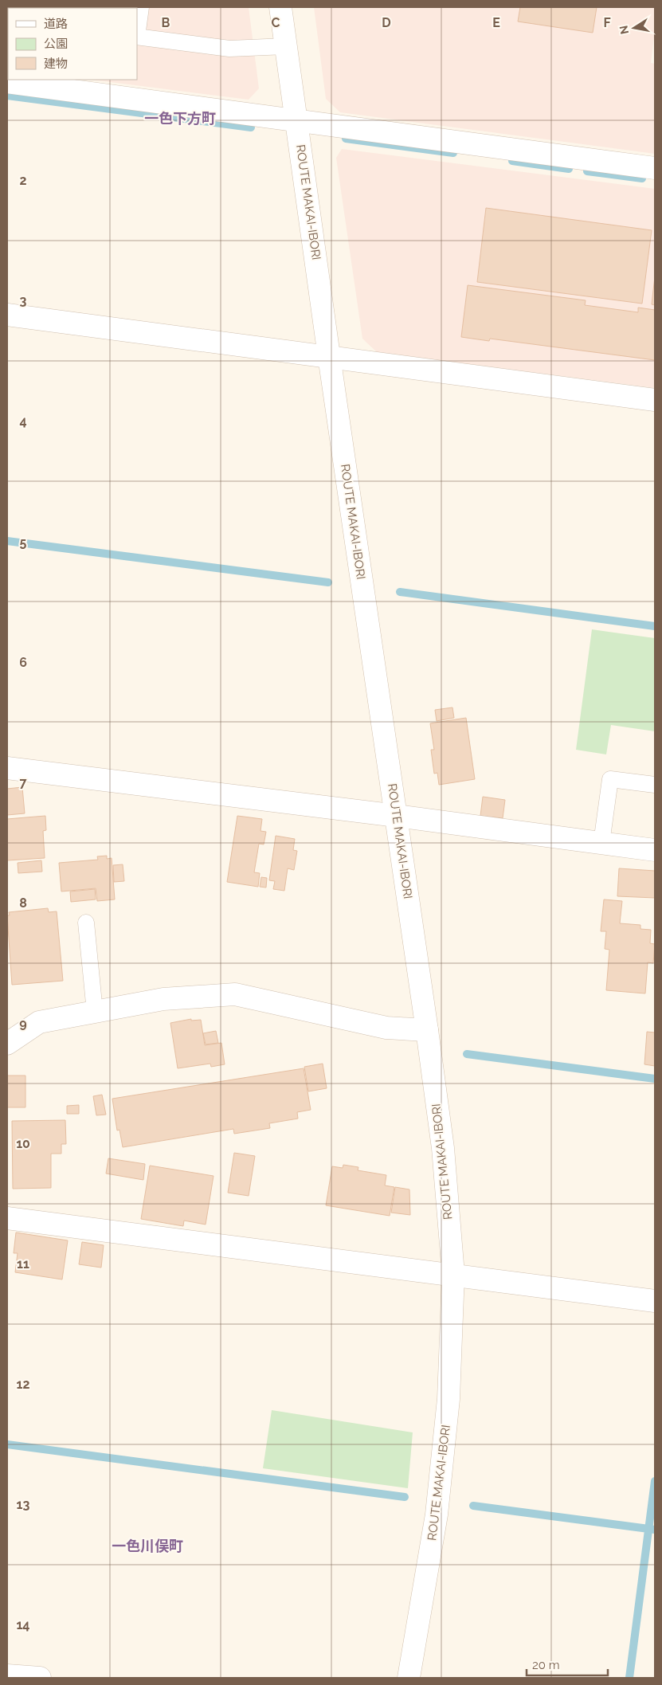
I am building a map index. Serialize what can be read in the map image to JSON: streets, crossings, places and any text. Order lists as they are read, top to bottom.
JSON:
{
  "streets": {
    "street": ["ROUTE MAKAI-IBORI"]
  },
  "districts": ["一色下方町", "一色川俣町"],
  "legend": ["道路", "公園", "建物"],
  "scale_bar": "20 m",
  "north": "left",
  "grid": {
    "columns": [
      "B",
      "C",
      "D",
      "E",
      "F"
    ],
    "rows": [
      "2",
      "3",
      "4",
      "5",
      "6",
      "7",
      "8",
      "9",
      "10",
      "11",
      "12",
      "13",
      "14"
    ]
  }
}
